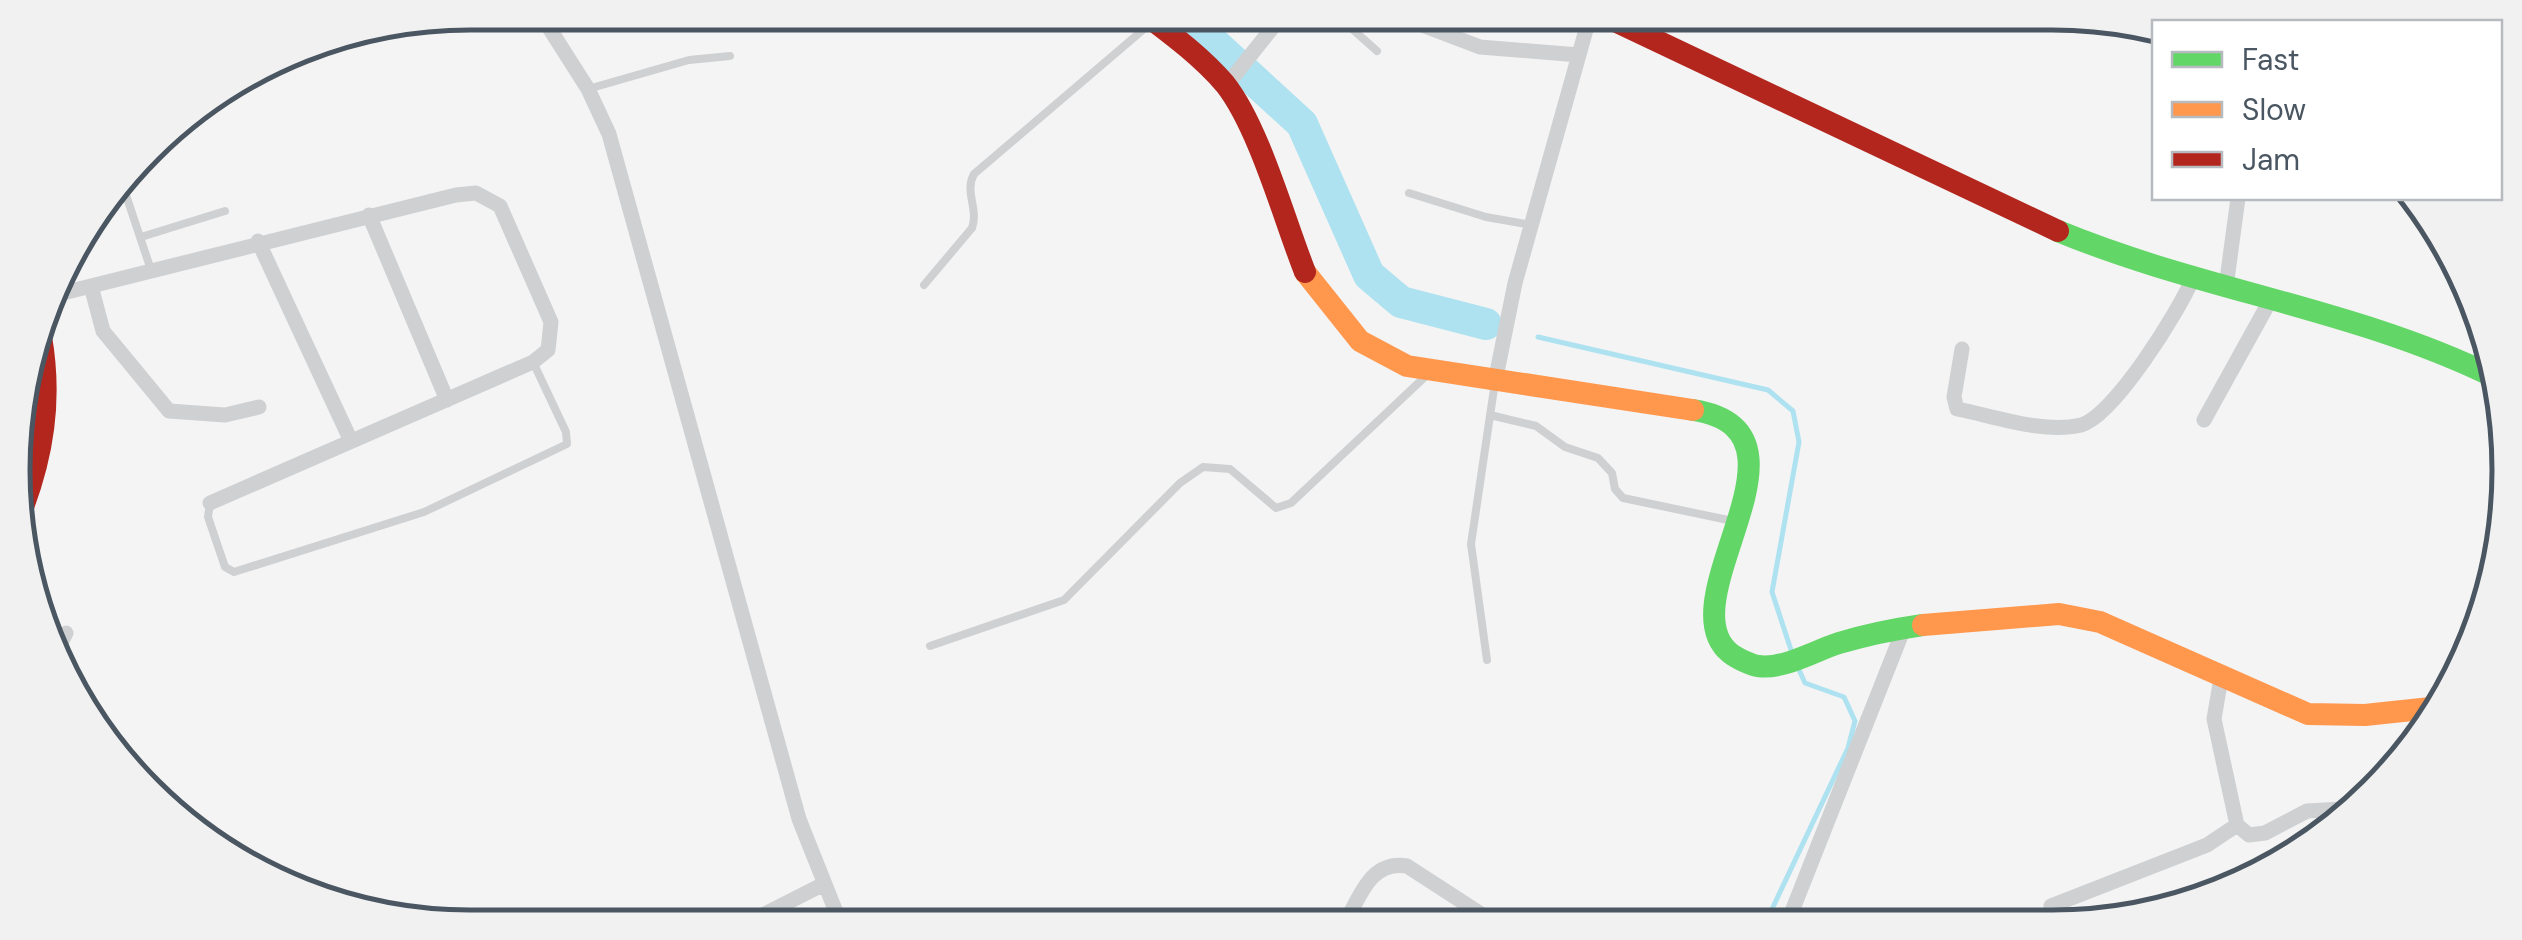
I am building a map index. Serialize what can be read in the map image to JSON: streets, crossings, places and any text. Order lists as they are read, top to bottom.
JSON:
{
  "legend": ["Fast", "Slow", "Jam"]
}
